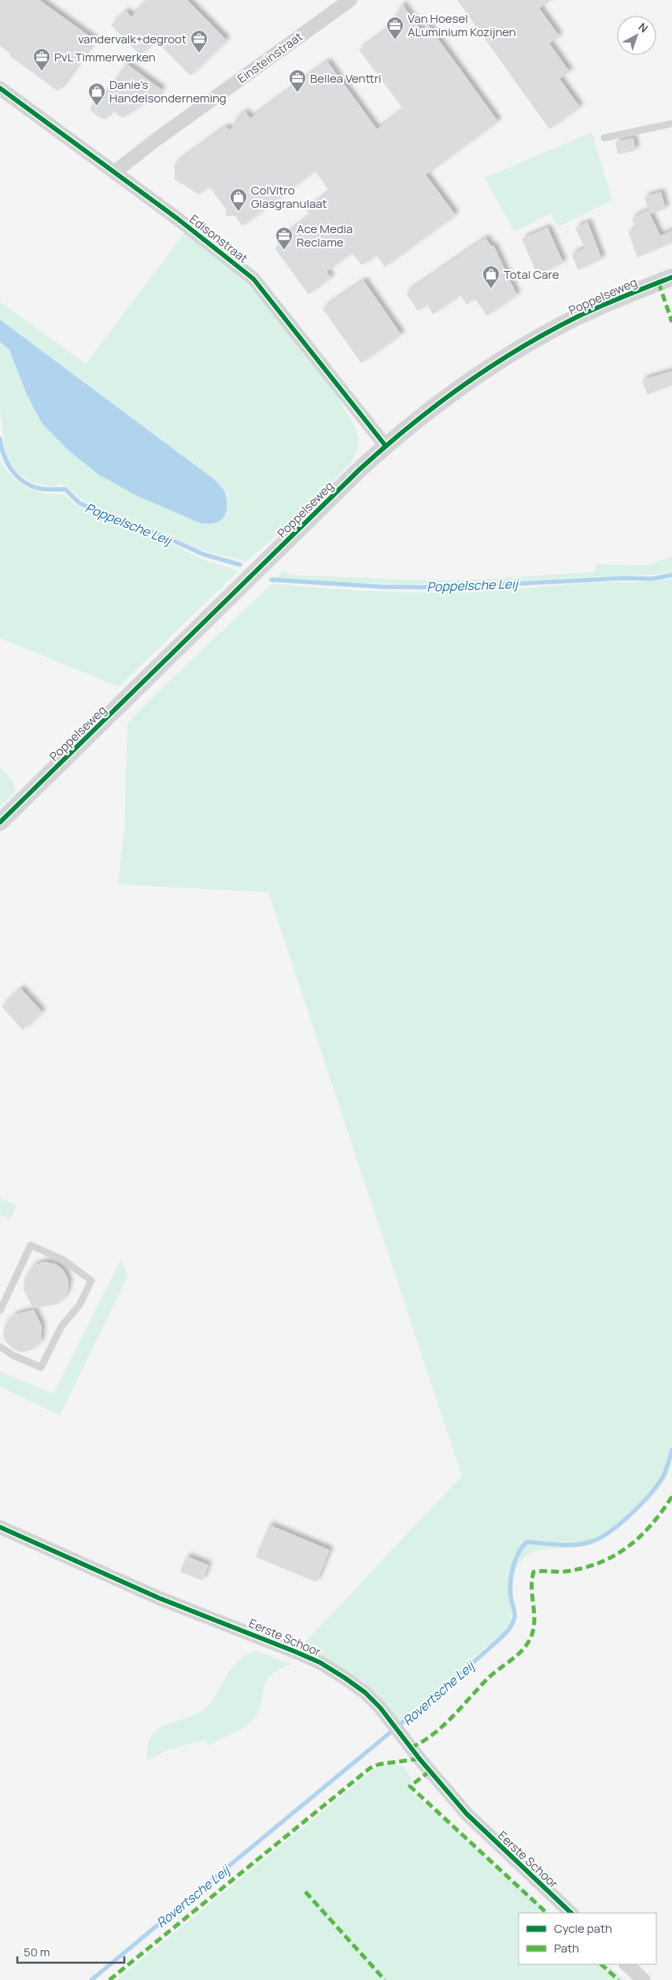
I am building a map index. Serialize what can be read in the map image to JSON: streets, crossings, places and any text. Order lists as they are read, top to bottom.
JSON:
{
  "streets": {
    "street": [
      "Einsteinstraat",
      "Edisonstraat",
      "Poppelseweg",
      "Eerste Schoor"
    ]
  },
  "crossings": [
    ["Einsteinstraat", "Edisonstraat"],
    ["Edisonstraat", "Poppelseweg"]
  ],
  "water": ["Poppelsche Leij", "Rovertsche Leij"],
  "places": {
    "office": [
      "Van Hoesel ALuminium Kozijnen",
      "vandervalk+degroot",
      "PvL Timmerwerken",
      "Bellea Venttri",
      "Ace Media Reclame"
    ],
    "shop": ["Danie's Handelsonderneming", "ColVitro Glasgranulaat", "Total Care"]
  },
  "legend": ["Cycle path", "Path"],
  "scale_bar": "50 m",
  "north": "top right"
}
